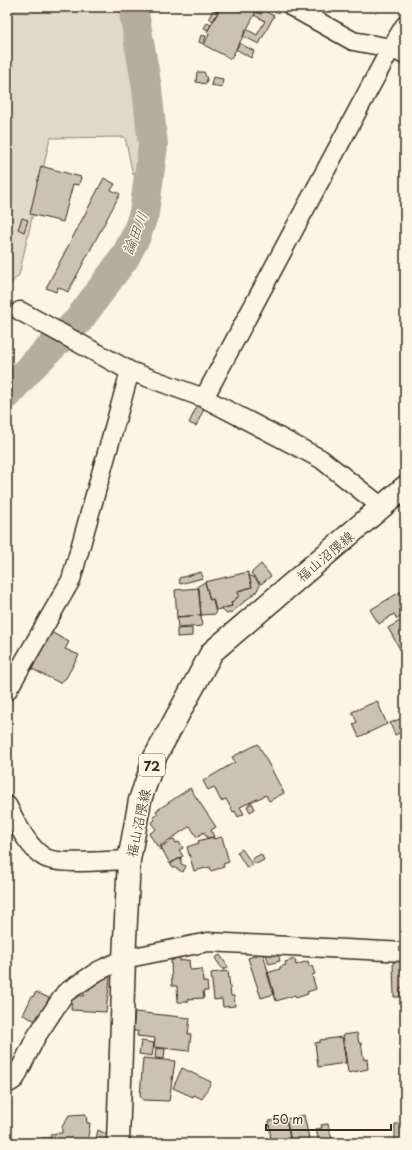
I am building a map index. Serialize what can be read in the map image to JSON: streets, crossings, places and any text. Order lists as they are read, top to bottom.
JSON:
{
  "streets": {
    "main road": ["福山沼隈線", "72"]
  },
  "water": ["論田川"],
  "scale_bar": "50 m"
}
